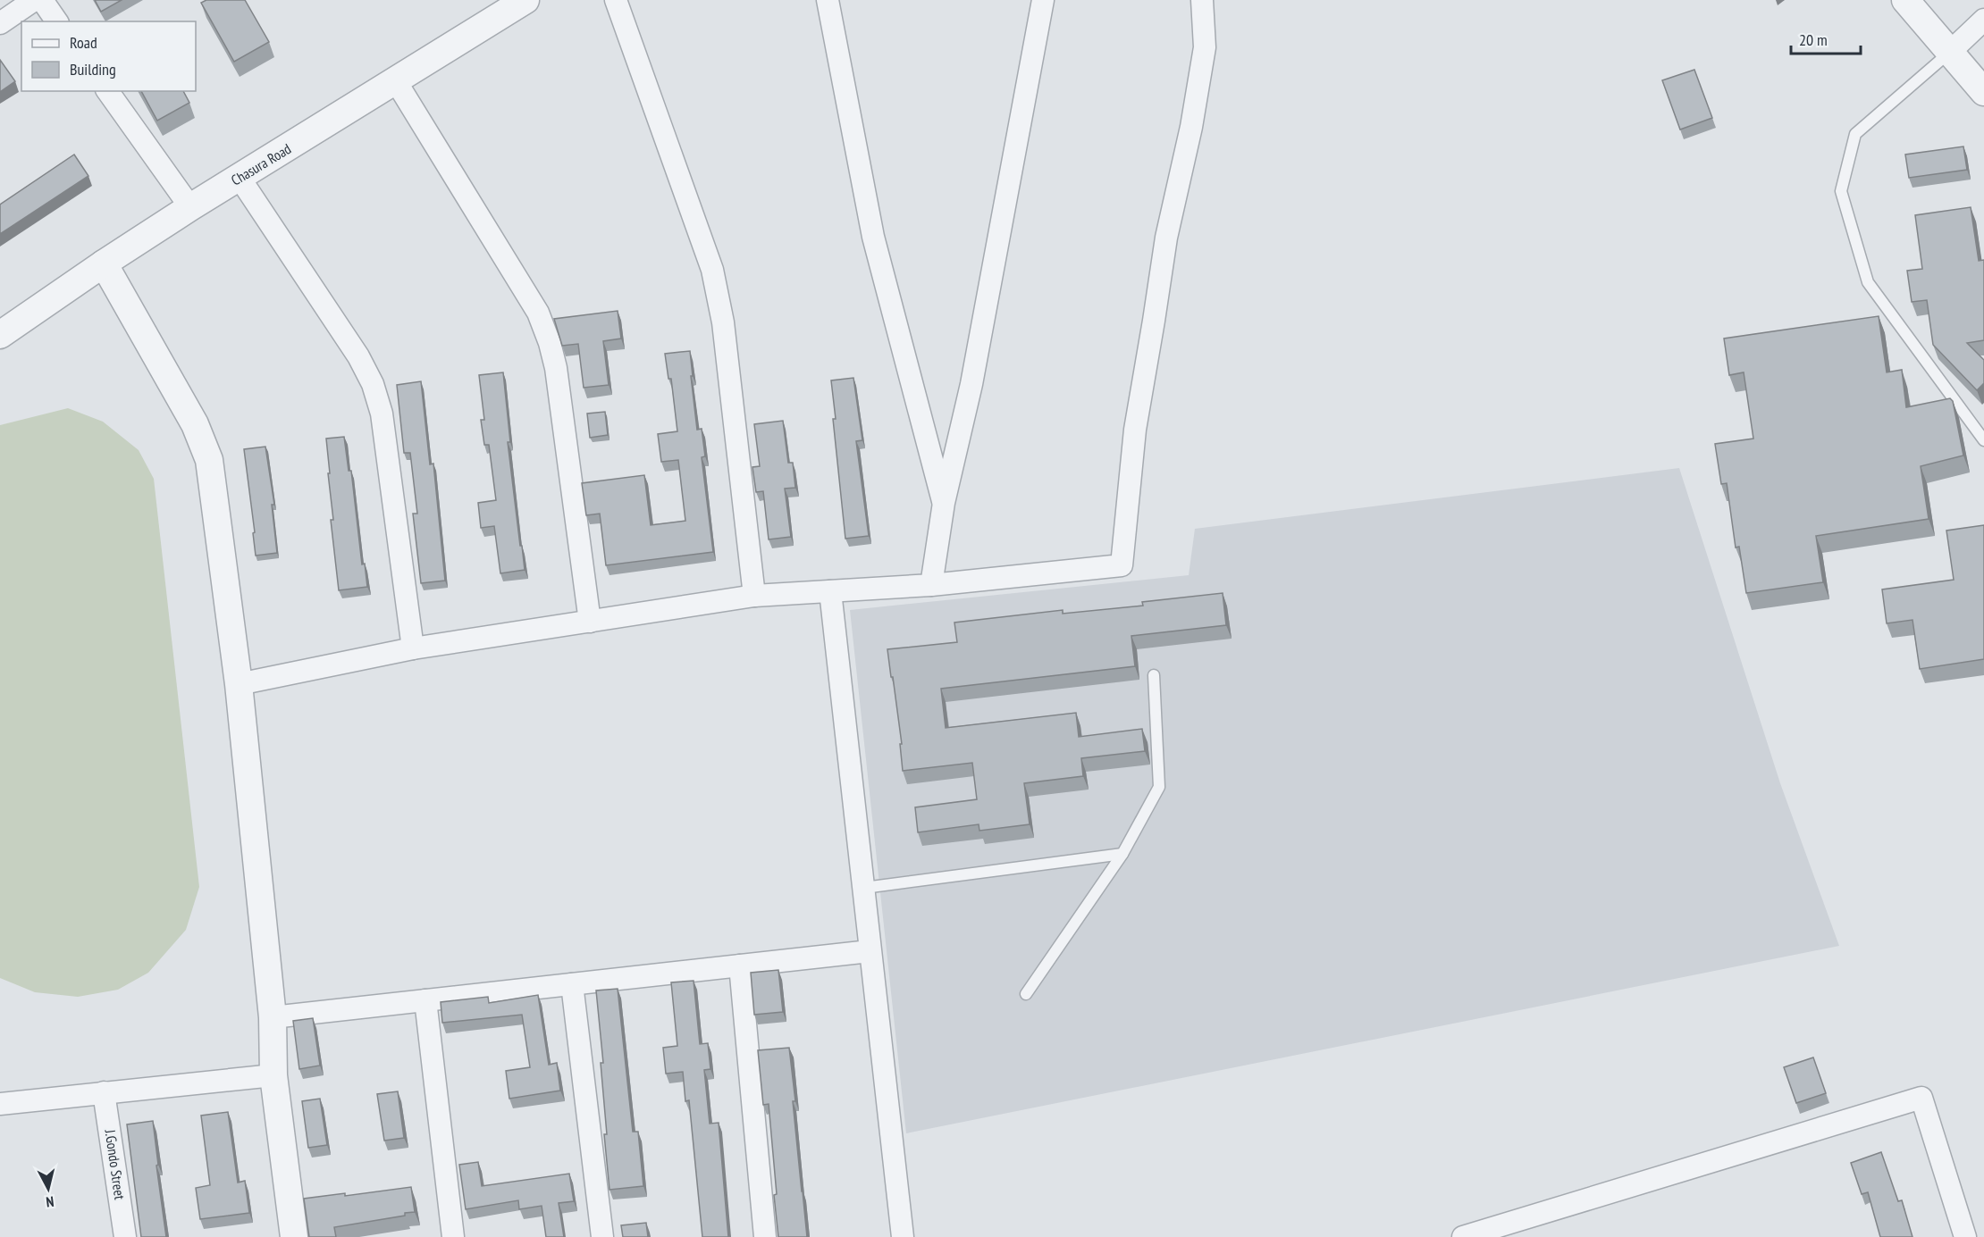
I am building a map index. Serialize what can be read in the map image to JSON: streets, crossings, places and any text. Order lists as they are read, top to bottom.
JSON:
{
  "streets": {
    "street": ["Chasura Road", "J.Gondo Street"]
  },
  "legend": ["Road", "Building"],
  "scale_bar": "20 m",
  "north": "bottom"
}
